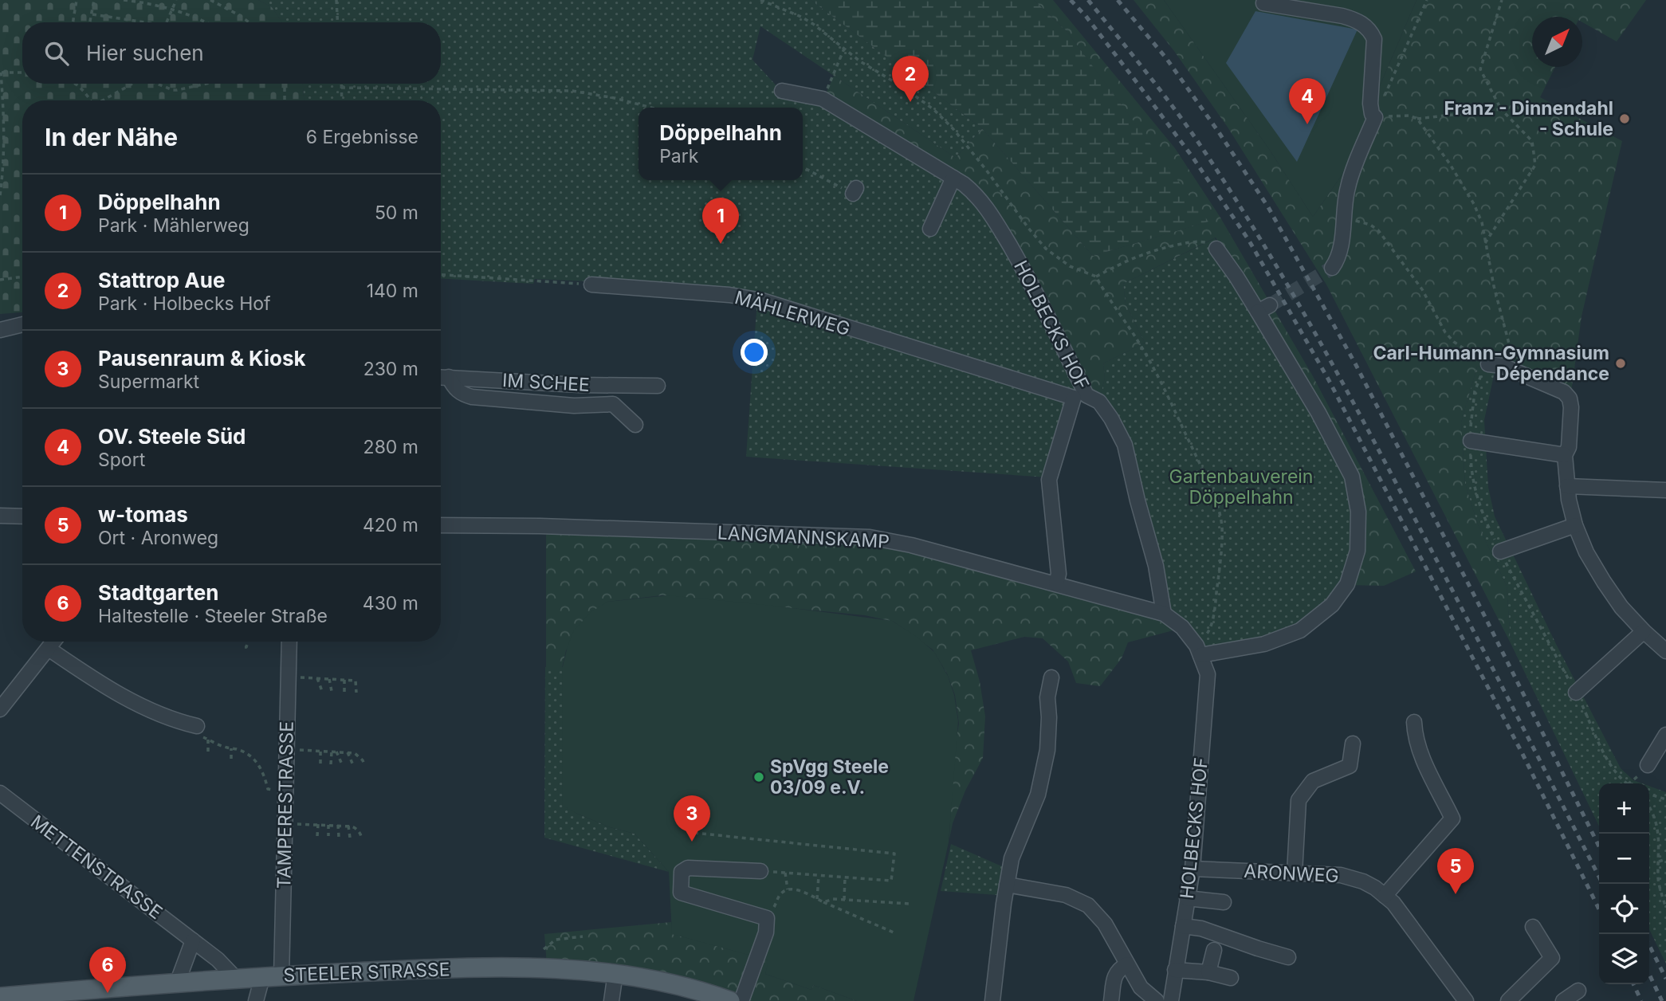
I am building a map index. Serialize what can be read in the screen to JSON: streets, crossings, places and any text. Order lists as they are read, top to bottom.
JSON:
{
  "streets": {
    "main road": ["STEELER STRASSE"],
    "street": [
      "MÄHLERWEG",
      "HOLBECKS HOF",
      "IM SCHEE",
      "LANGMANNSKAMP",
      "TAMPERESTRASSE",
      "METTENSTRASSE",
      "ARONWEG"
    ]
  },
  "crossings": [
    ["MÄHLERWEG", "HOLBECKS HOF"],
    ["HOLBECKS HOF", "LANGMANNSKAMP"],
    ["HOLBECKS HOF", "ARONWEG"],
    ["TAMPERESTRASSE", "STEELER STRASSE"],
    ["METTENSTRASSE", "STEELER STRASSE"]
  ],
  "parks": ["Gartenbauverein Döppelhahn"],
  "places": ["Franz - Dinnendahl - Schule", "Carl-Humann-Gymnasium Dépendance", "SpVgg Steele 03/09 e.V."],
  "north": "top right",
  "page": {
    "search": "Hier suchen",
    "pins": [
      "2",
      "4",
      "1",
      "3",
      "5",
      "6"
    ],
    "heading": ["In der Nähe", "6 Ergebnisse"],
    "popup": ["Döppelhahn", "Park"],
    "list": [
      {
        "mark": "1",
        "name": "Döppelhahn",
        "note": "Park · Mählerweg",
        "value": "50 m"
      },
      {
        "mark": "2",
        "name": "Stattrop Aue",
        "note": "Park · Holbecks Hof",
        "value": "140 m"
      },
      {
        "mark": "3",
        "name": "Pausenraum & Kiosk",
        "note": "Supermarkt",
        "value": "230 m"
      },
      {
        "mark": "4",
        "name": "OV. Steele Süd",
        "note": "Sport",
        "value": "280 m"
      },
      {
        "mark": "5",
        "name": "w-tomas",
        "note": "Ort · Aronweg",
        "value": "420 m"
      },
      {
        "mark": "6",
        "name": "Stadtgarten",
        "note": "Haltestelle · Steeler Straße",
        "value": "430 m"
      }
    ],
    "map_buttons": ["+", "−"]
  }
}
